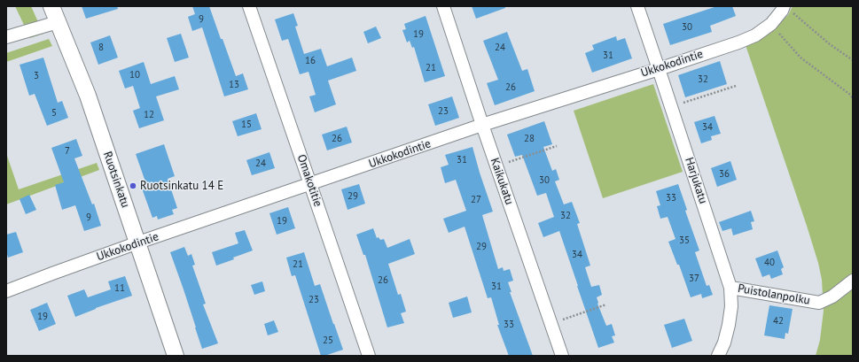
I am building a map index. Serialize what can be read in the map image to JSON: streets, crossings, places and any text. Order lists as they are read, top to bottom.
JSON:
{
  "streets": {
    "street": [
      "Ukkokodintie",
      "Ruotsinkatu",
      "Omakotitie",
      "Harjukatu",
      "Kaikukatu",
      "Puistolanpolku"
    ]
  },
  "crossings": [
    ["Ukkokodintie", "Ruotsinkatu"],
    ["Ukkokodintie", "Omakotitie"],
    ["Ukkokodintie", "Harjukatu"],
    ["Ukkokodintie", "Kaikukatu"],
    ["Harjukatu", "Puistolanpolku"]
  ],
  "places": ["Ruotsinkatu 14 E"],
  "house_numbers": [
    "9",
    "30",
    "19",
    "8",
    "24",
    "31",
    "16",
    "21",
    "10",
    "3",
    "32",
    "13",
    "26",
    "23",
    "5",
    "12",
    "15",
    "34",
    "26",
    "28",
    "7",
    "31",
    "24",
    "36",
    "30",
    "29",
    "33",
    "27",
    "32",
    "9",
    "19",
    "35",
    "29",
    "34",
    "40",
    "21",
    "37",
    "26",
    "31",
    "11",
    "23",
    "19",
    "42",
    "33",
    "25"
  ]
}
